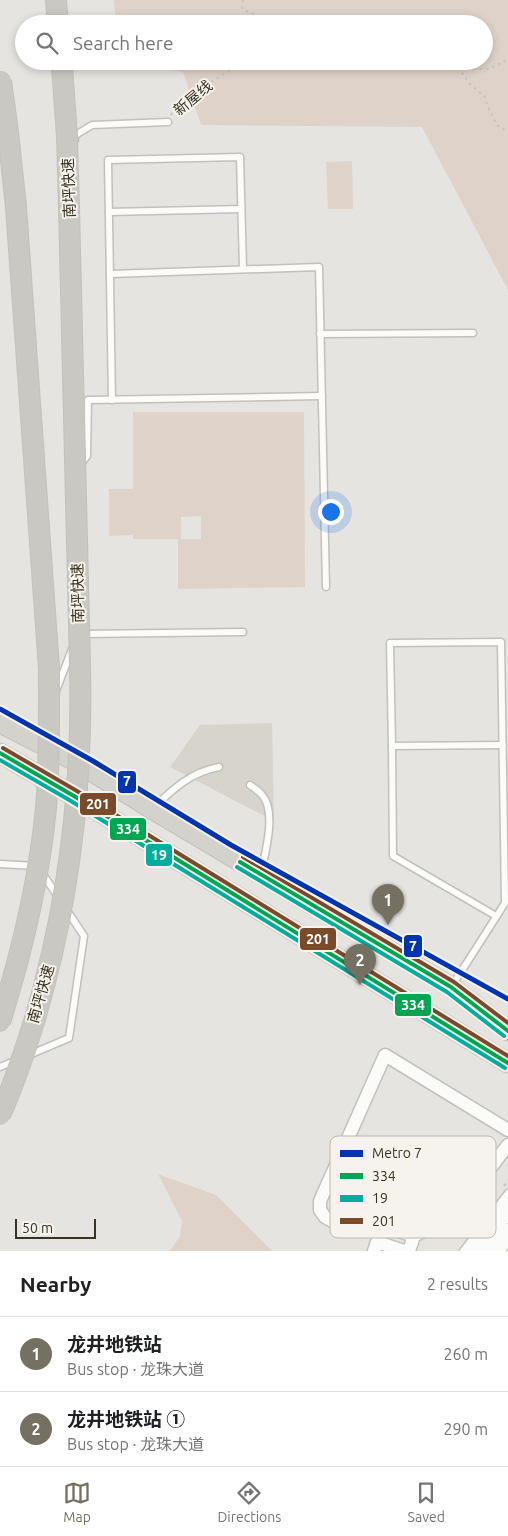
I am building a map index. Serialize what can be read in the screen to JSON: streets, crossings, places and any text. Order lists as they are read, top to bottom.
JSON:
{
  "streets": {
    "highway": ["南坪快速"],
    "path": ["新屋线"]
  },
  "lines": [
    "metro line 7",
    "transit line 201",
    "transit line 334",
    "transit line 19"
  ],
  "legend": [
    "Metro 7",
    "334",
    "19",
    "201"
  ],
  "scale_bar": "50 m",
  "page": {
    "search": "Search here",
    "pins": ["1", "2"],
    "scale": "50 m",
    "heading": ["Nearby", "2 results"],
    "list": [
      {
        "mark": "1",
        "name": "龙井地铁站",
        "note": "Bus stop · 龙珠大道",
        "value": "260 m"
      },
      {
        "mark": "2",
        "name": "龙井地铁站 ①",
        "note": "Bus stop · 龙珠大道",
        "value": "290 m"
      }
    ],
    "nav": ["Map", "Directions", "Saved"]
  }
}
